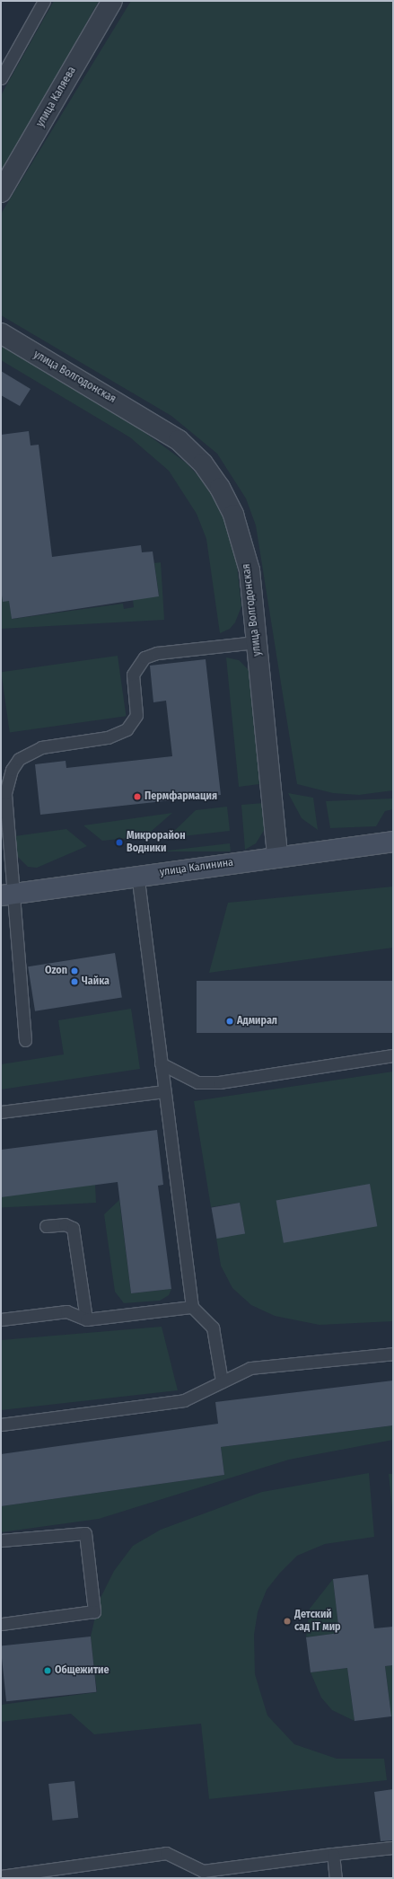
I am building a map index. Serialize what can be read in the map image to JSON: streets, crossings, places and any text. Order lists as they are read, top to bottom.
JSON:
{
  "streets": {
    "main road": ["улица Калинина"],
    "street": ["улица Каляева", "улица Волгодонская"]
  },
  "crossings": [
    ["улица Волгодонская", "улица Калинина"]
  ],
  "places": [
    "Пермфармация",
    "Микрорайон Водники",
    "Ozon",
    "Чайка",
    "Адмирал",
    "Детский сад IT мир",
    "Общежитие"
  ]
}
